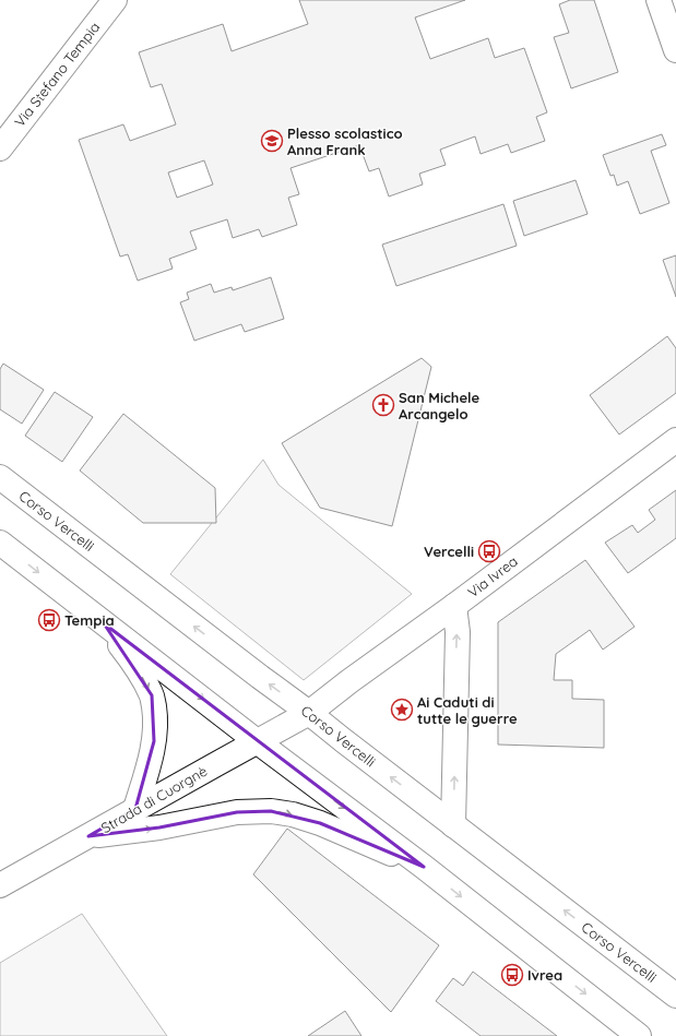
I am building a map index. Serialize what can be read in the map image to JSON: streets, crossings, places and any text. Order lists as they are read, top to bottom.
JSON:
{
  "streets": {
    "main road": [
      "Via Stefano Tempia",
      "Corso Vercelli",
      "Via Ivrea",
      "Strada di Cuorgnè"
    ]
  },
  "crossings": [
    ["Corso Vercelli", "Via Ivrea"],
    ["Corso Vercelli", "Strada di Cuorgnè"],
    ["Via Ivrea", "Strada di Cuorgnè"]
  ],
  "places": {
    "school or university": ["Plesso scolastico Anna Frank"],
    "church": ["San Michele Arcangelo"],
    "bus stop": ["Vercelli", "Tempia", "Ivrea"],
    "place": ["Ai Caduti di tutte le guerre"]
  }
}
